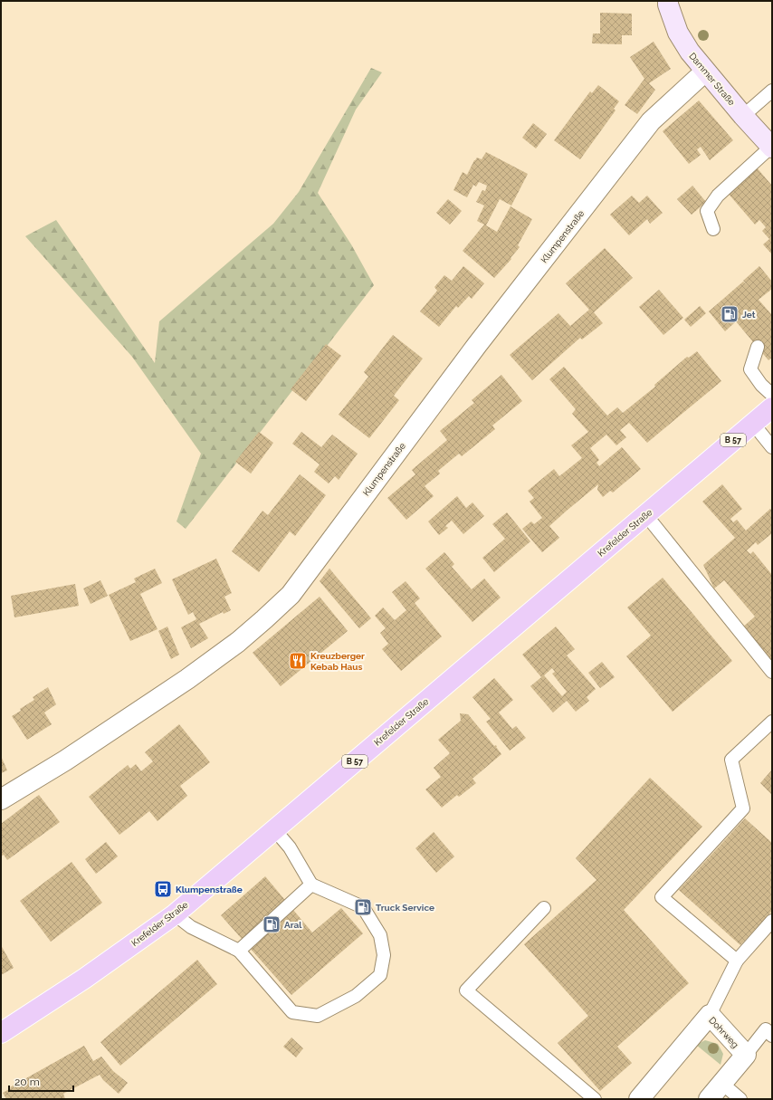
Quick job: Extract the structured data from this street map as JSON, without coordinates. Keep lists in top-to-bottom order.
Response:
{
  "streets": {
    "main road": ["B 57", "Krefelder Straße"],
    "street": ["Dammer Straße", "Klumpenstraße", "Dohrweg"]
  },
  "crossings": [
    ["Dammer Straße", "Klumpenstraße"]
  ],
  "places": {
    "fuel station": ["Jet", "Truck Service", "Aral"],
    "restaurant": ["Kreuzberger Kebab Haus"],
    "bus stop": ["Klumpenstraße"]
  },
  "scale_bar": "20 m"
}
